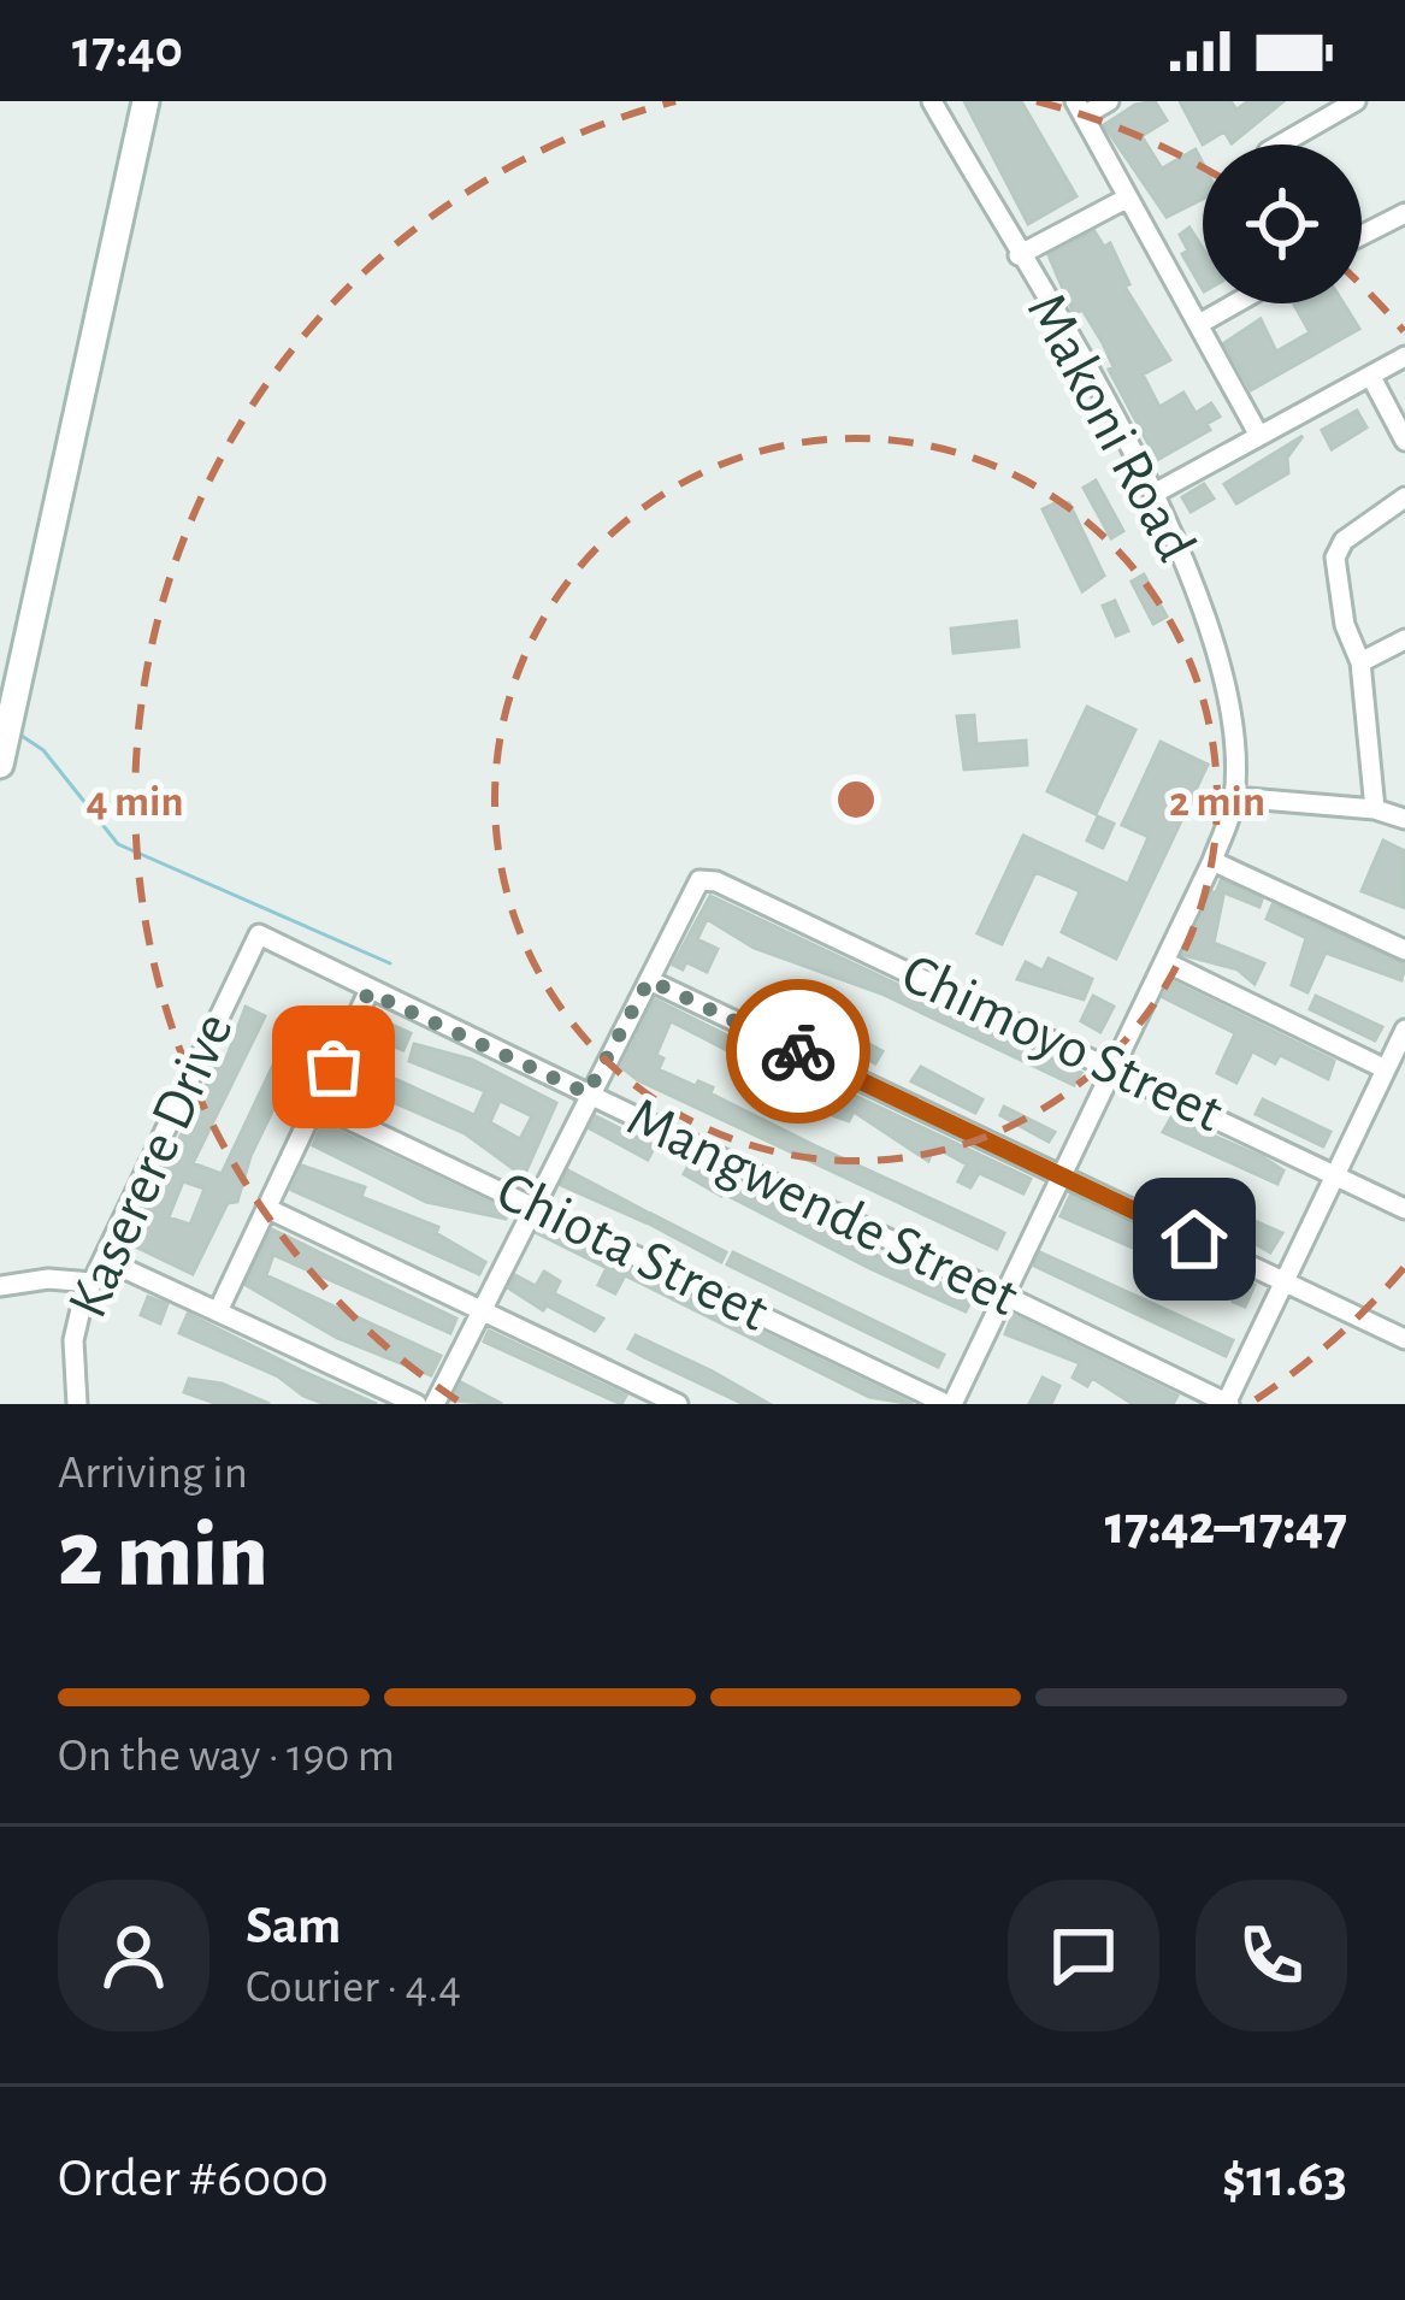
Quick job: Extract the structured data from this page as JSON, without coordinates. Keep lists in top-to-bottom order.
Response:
{
  "streets": {
    "street": [
      "Makoni Road",
      "Chimoyo Street",
      "Kaserere Drive",
      "Mangwende Street",
      "Chiota Street"
    ]
  },
  "crossings": [
    ["Makoni Road", "Chimoyo Street"],
    ["Makoni Road", "Mangwende Street"],
    ["Makoni Road", "Chiota Street"],
    ["Kaserere Drive", "Mangwende Street"]
  ],
  "page": {
    "status": "17:40",
    "heading": ["2 min", "Arriving in", "17:42–17:47"],
    "panel": [
      "Sam",
      "Courier · 4.4",
      "Order #6000",
      "$11.63"
    ],
    "bar": "On the way · 190 m"
  },
  "rings": ["2 min", "4 min"]
}
